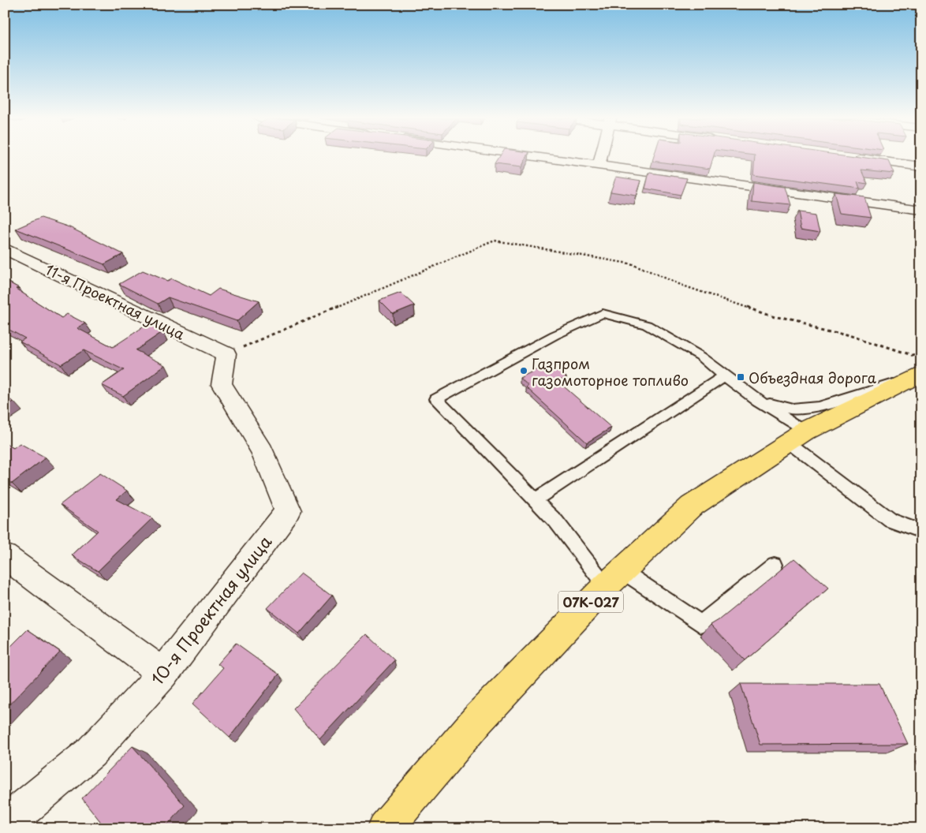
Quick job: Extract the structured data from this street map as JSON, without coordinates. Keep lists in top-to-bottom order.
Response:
{
  "streets": {
    "main road": ["07К-027"],
    "street": ["11-я Проектная улица", "10-я Проектная улица"]
  },
  "crossings": [
    ["11-я Проектная улица", "10-я Проектная улица"]
  ],
  "places": {
    "other": ["Газпром газомоторное топливо"],
    "transit": ["Объездная дорога"]
  }
}
